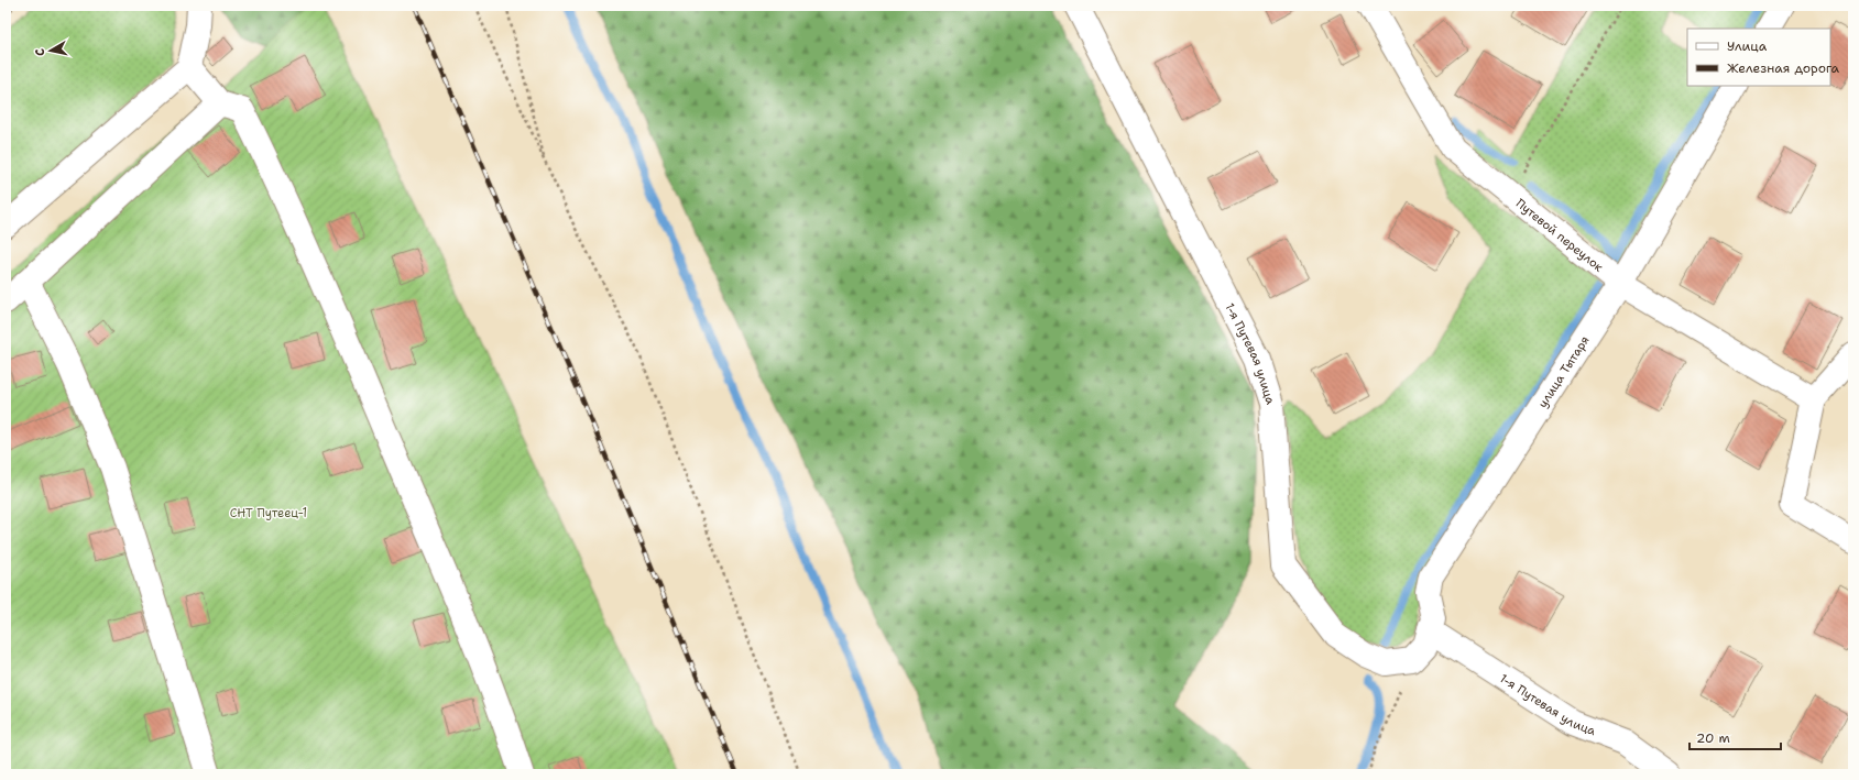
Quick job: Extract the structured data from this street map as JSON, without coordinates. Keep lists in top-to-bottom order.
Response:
{
  "streets": {
    "street": ["Путевой переулок", "1-я Путевая улица", "улица Тытаря"]
  },
  "crossings": [
    ["Путевой переулок", "улица Тытаря"],
    ["1-я Путевая улица", "улица Тытаря"]
  ],
  "parks": ["СНТ Путеец-1"],
  "legend": ["Улица", "Железная дорога"],
  "scale_bar": "20 m",
  "north": "left"
}
